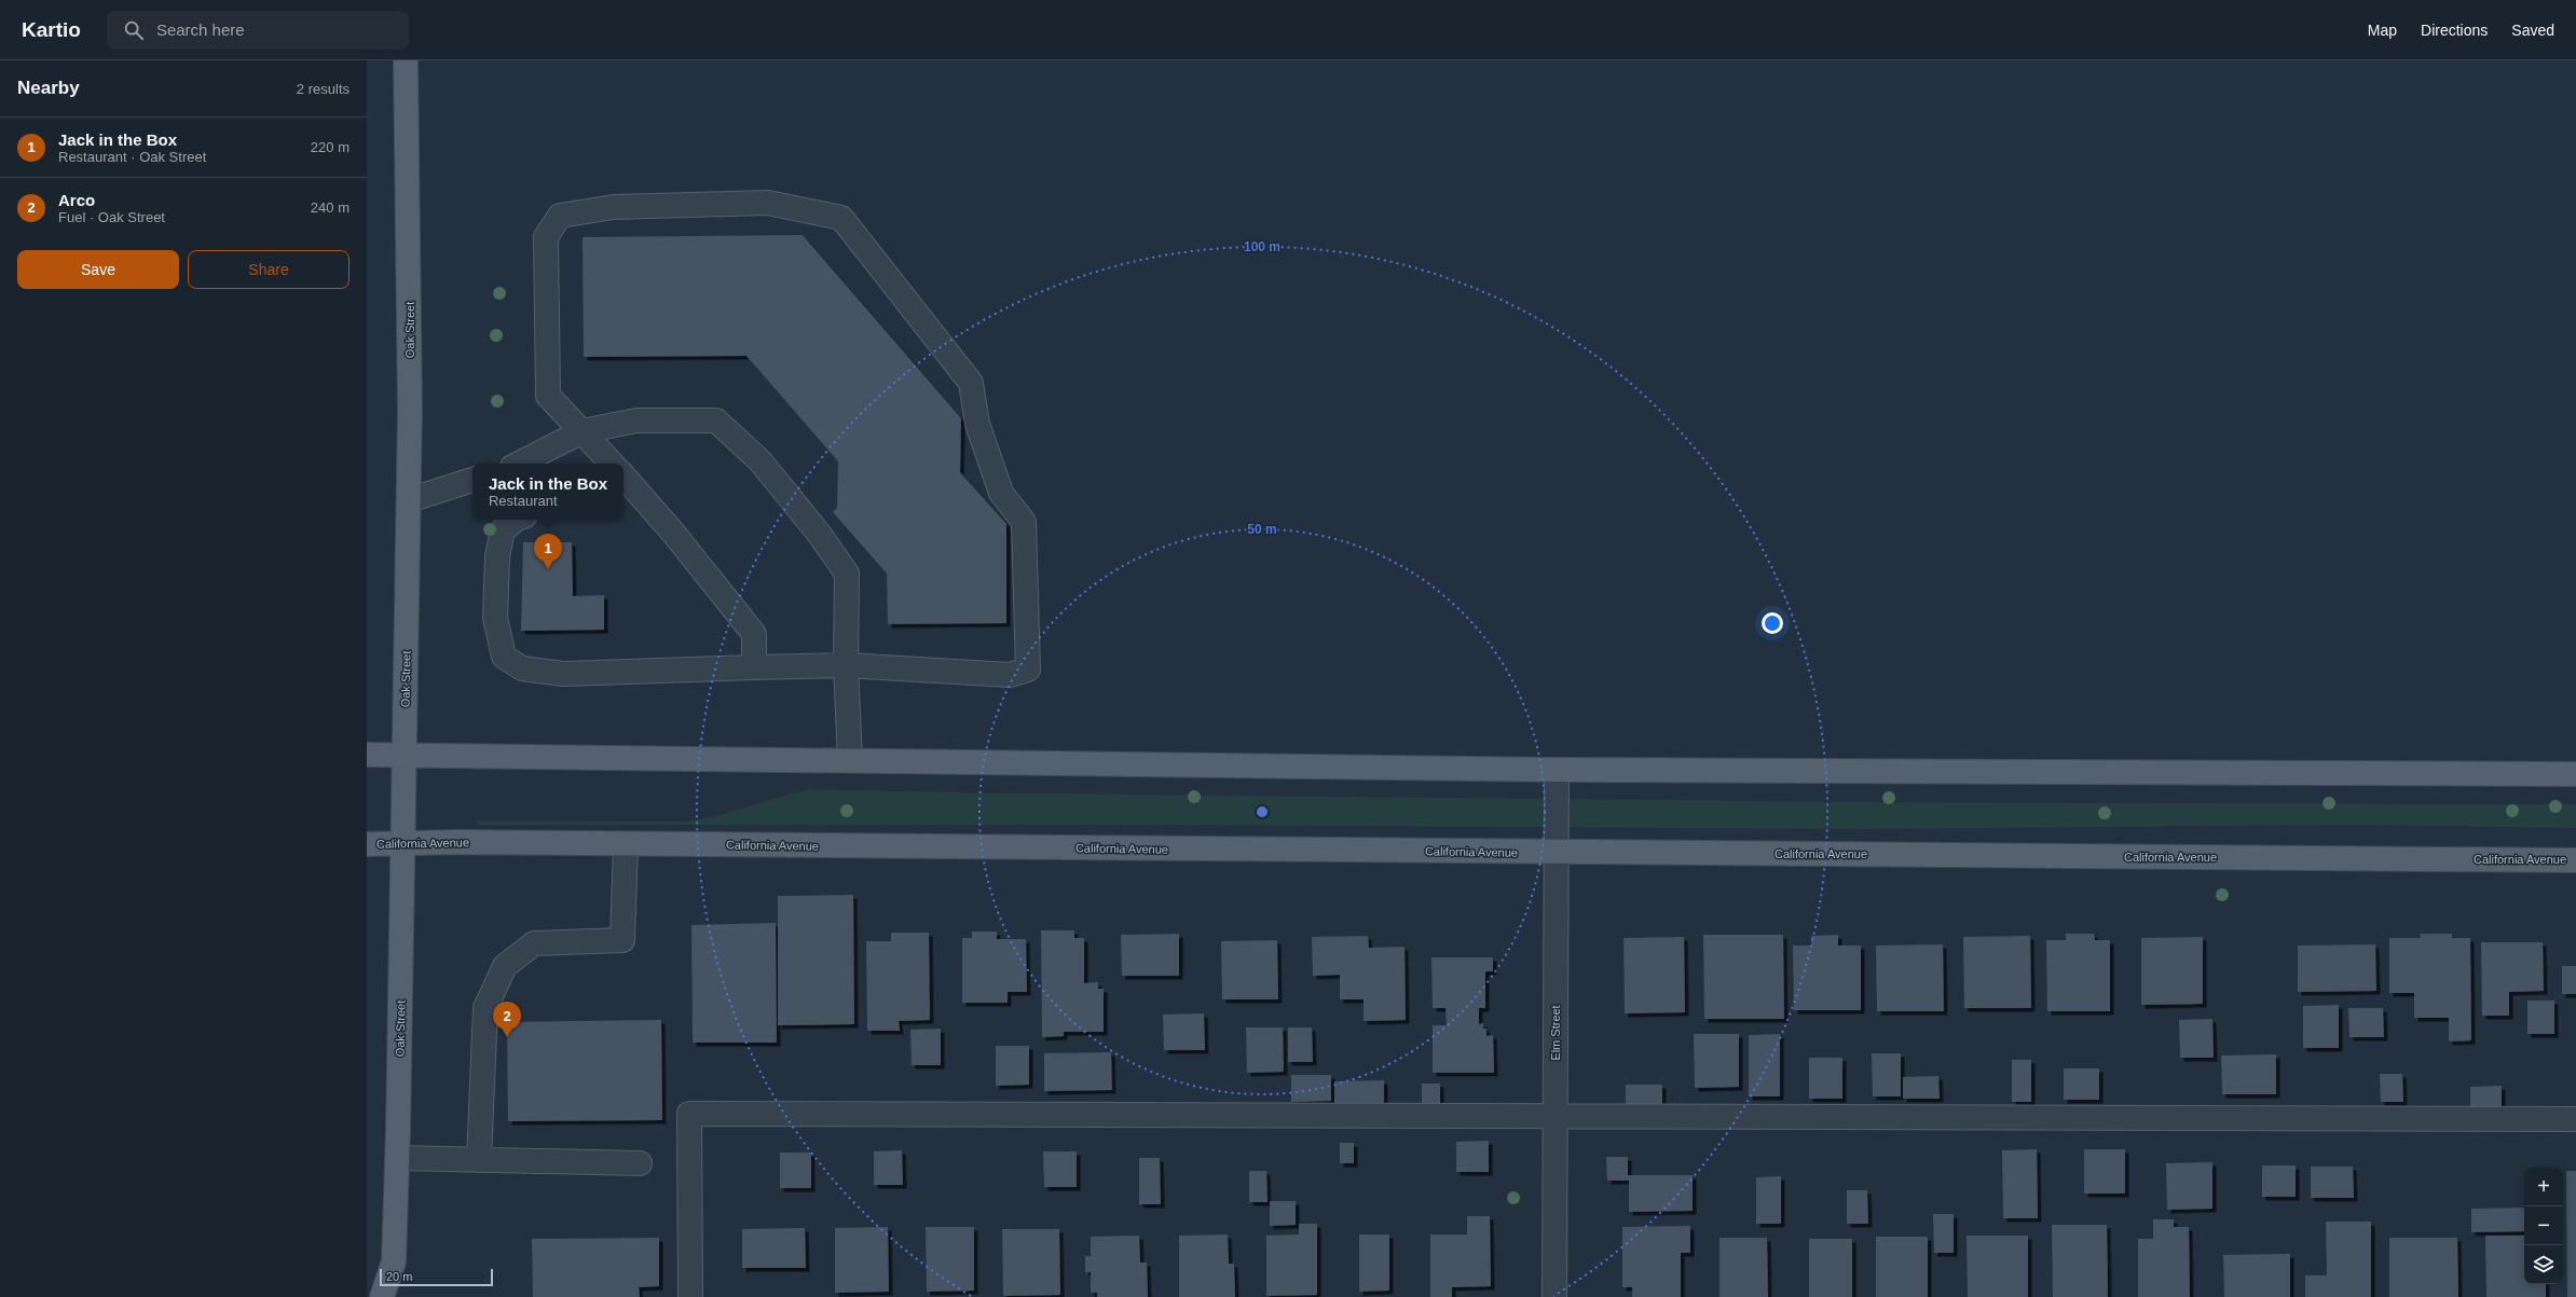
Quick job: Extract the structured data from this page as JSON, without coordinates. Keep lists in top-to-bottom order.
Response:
{
  "streets": {
    "main road": ["Oak Street", "California Avenue"],
    "street": ["Elm Street"]
  },
  "crossings": [
    ["Oak Street", "California Avenue"],
    ["California Avenue", "Elm Street"]
  ],
  "scale_bar": "20 m",
  "page": {
    "header": "Kartio",
    "search": "Search here",
    "nav": ["Map", "Directions", "Saved"],
    "heading": ["Nearby", "2 results"],
    "list": [
      {
        "mark": "1",
        "name": "Jack in the Box",
        "note": "Restaurant · Oak Street",
        "value": "220 m"
      },
      {
        "mark": "2",
        "name": "Arco",
        "note": "Fuel · Oak Street",
        "value": "240 m"
      }
    ],
    "buttons": ["Save", "Share"],
    "popup": ["Jack in the Box", "Restaurant"],
    "pins": ["1", "2"],
    "map_buttons": ["+", "−"],
    "scale": "20 m"
  },
  "rings": ["100 m", "50 m"]
}
